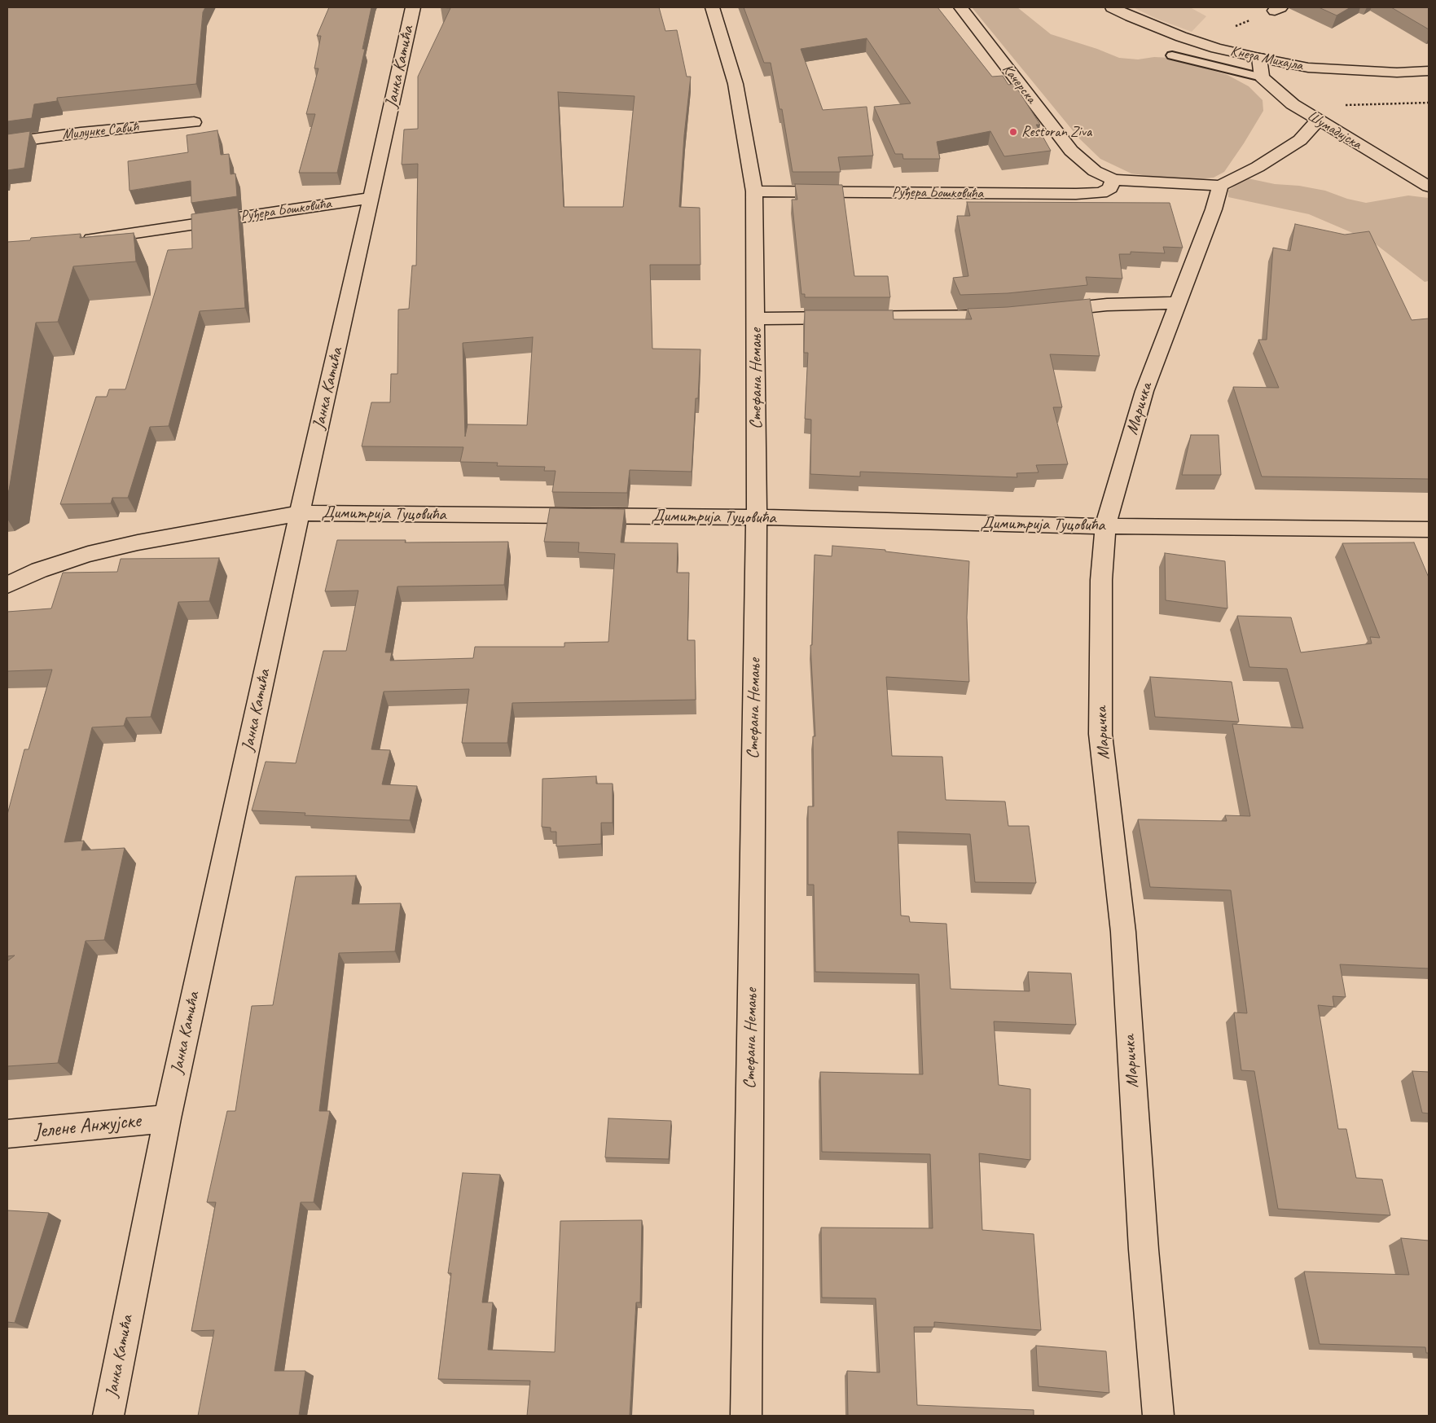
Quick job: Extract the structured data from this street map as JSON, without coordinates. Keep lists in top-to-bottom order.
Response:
{
  "streets": {
    "street": [
      "Кнеза Михајла",
      "Јанка Катића",
      "Качерска",
      "Шумадијска",
      "Милунке Савић",
      "Руђера Бошковића",
      "Стефана Немање",
      "Маричка",
      "Димитрија Туцовића",
      "Јелене Анжујске"
    ]
  },
  "crossings": [
    ["Јанка Катића", "Руђера Бошковића"],
    ["Јанка Катића", "Димитрија Туцовића"],
    ["Јанка Катића", "Јелене Анжујске"],
    ["Качерска", "Руђера Бошковића"],
    ["Качерска", "Маричка"],
    ["Руђера Бошковића", "Стефана Немање"],
    ["Стефана Немање", "Димитрија Туцовића"],
    ["Маричка", "Димитрија Туцовића"]
  ],
  "places": ["Restoran Ziva"]
}
